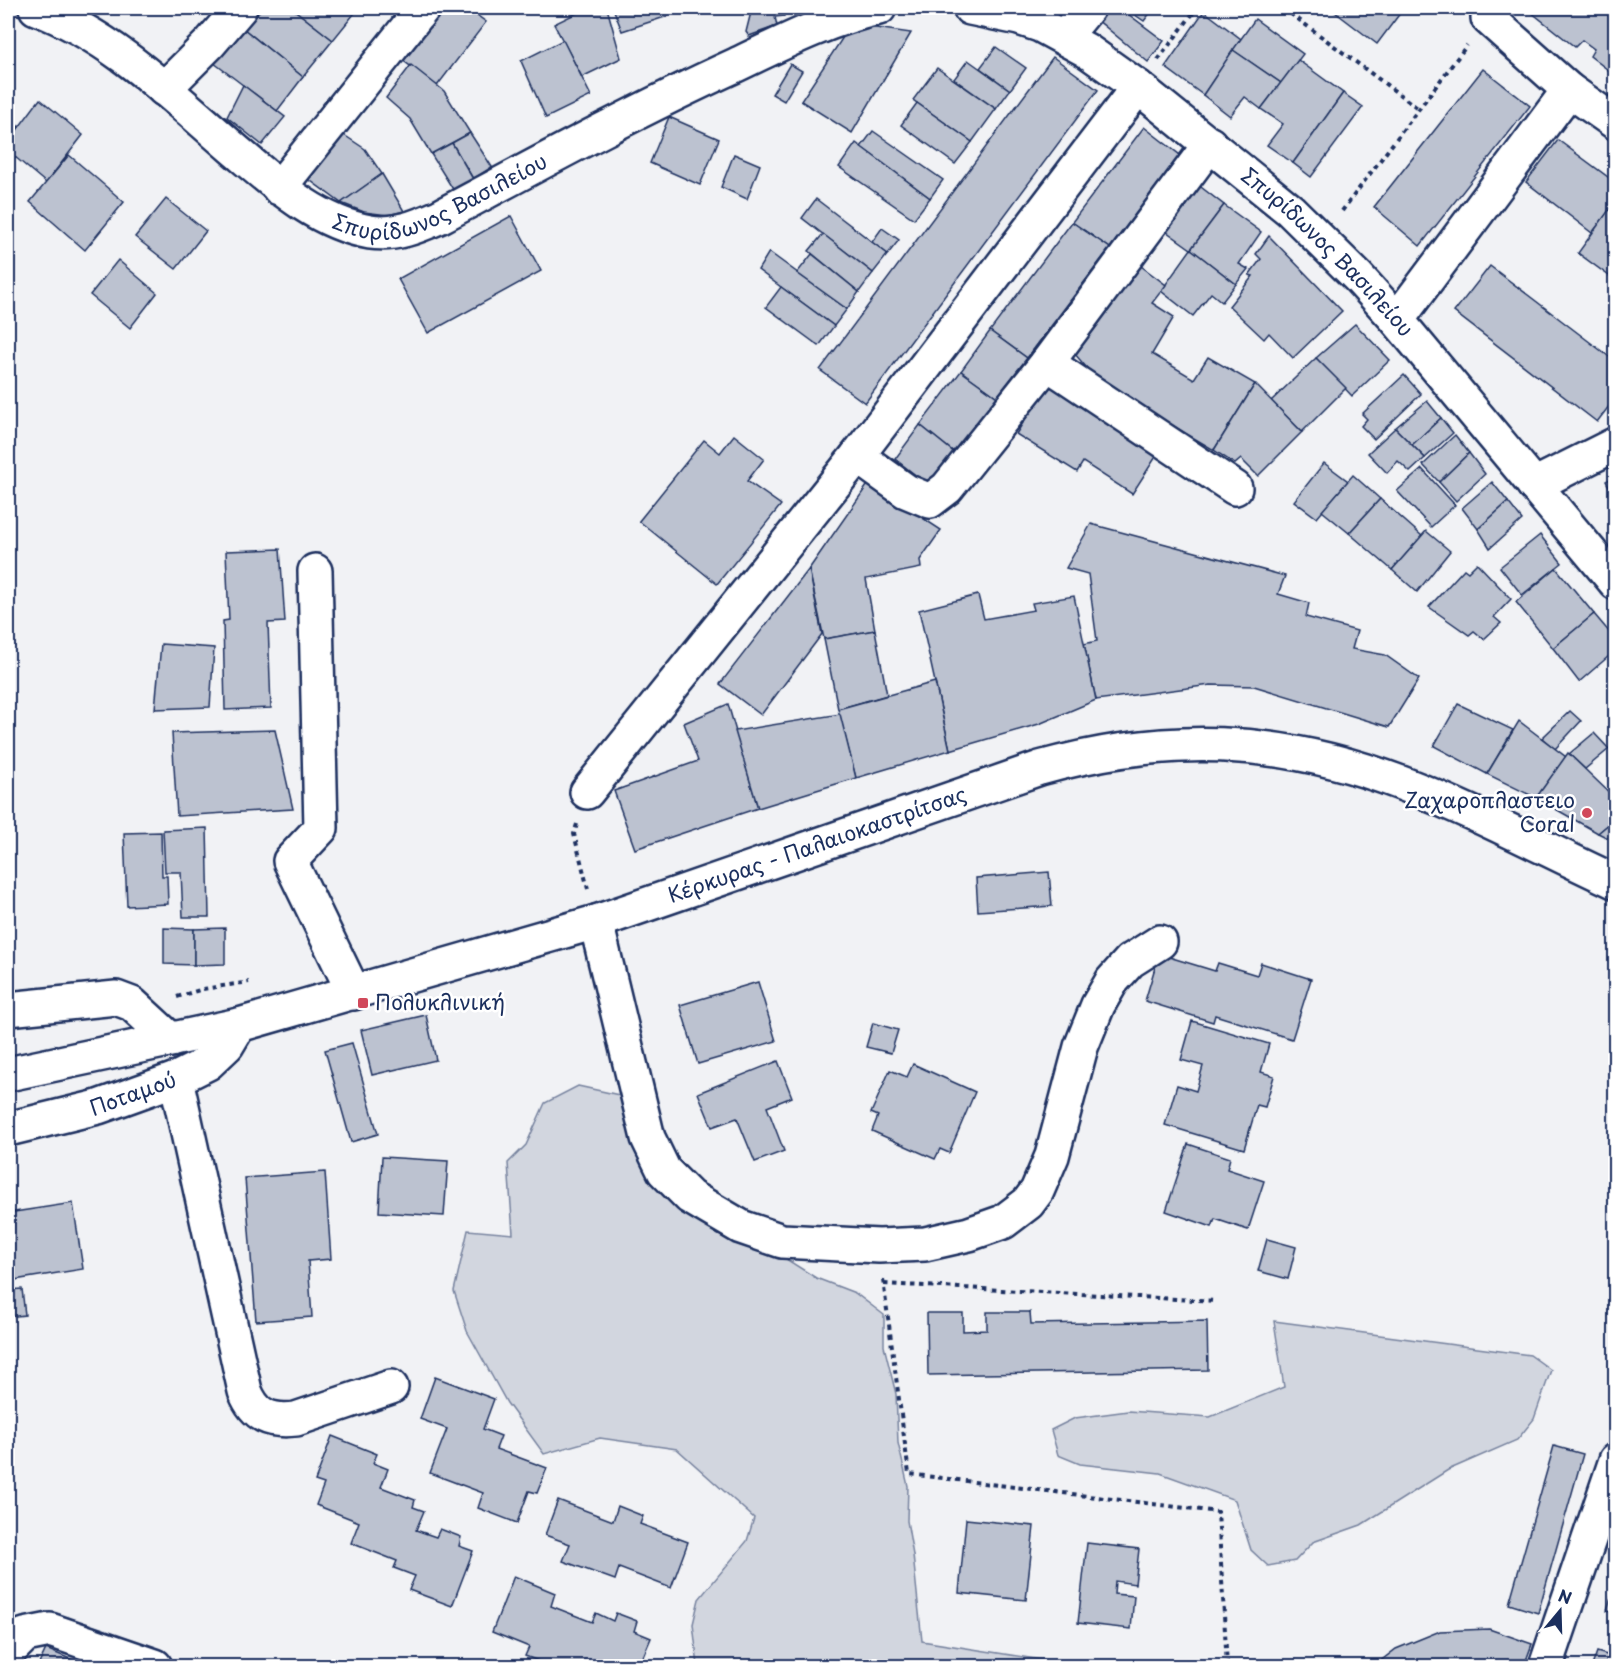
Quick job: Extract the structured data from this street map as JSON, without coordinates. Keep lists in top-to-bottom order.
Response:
{
  "streets": {
    "street": ["Σπυρίδωνος Βασιλείου", "Κέρκυρας - Παλαιοκαστρίτσας", "Ποταμού"]
  },
  "crossings": [
    ["Κέρκυρας - Παλαιοκαστρίτσας", "Ποταμού"]
  ],
  "places": {
    "other": ["Ζαχαροπλαστειο Coral"],
    "transit": ["Πολυκλινική"]
  },
  "north": "top"
}
